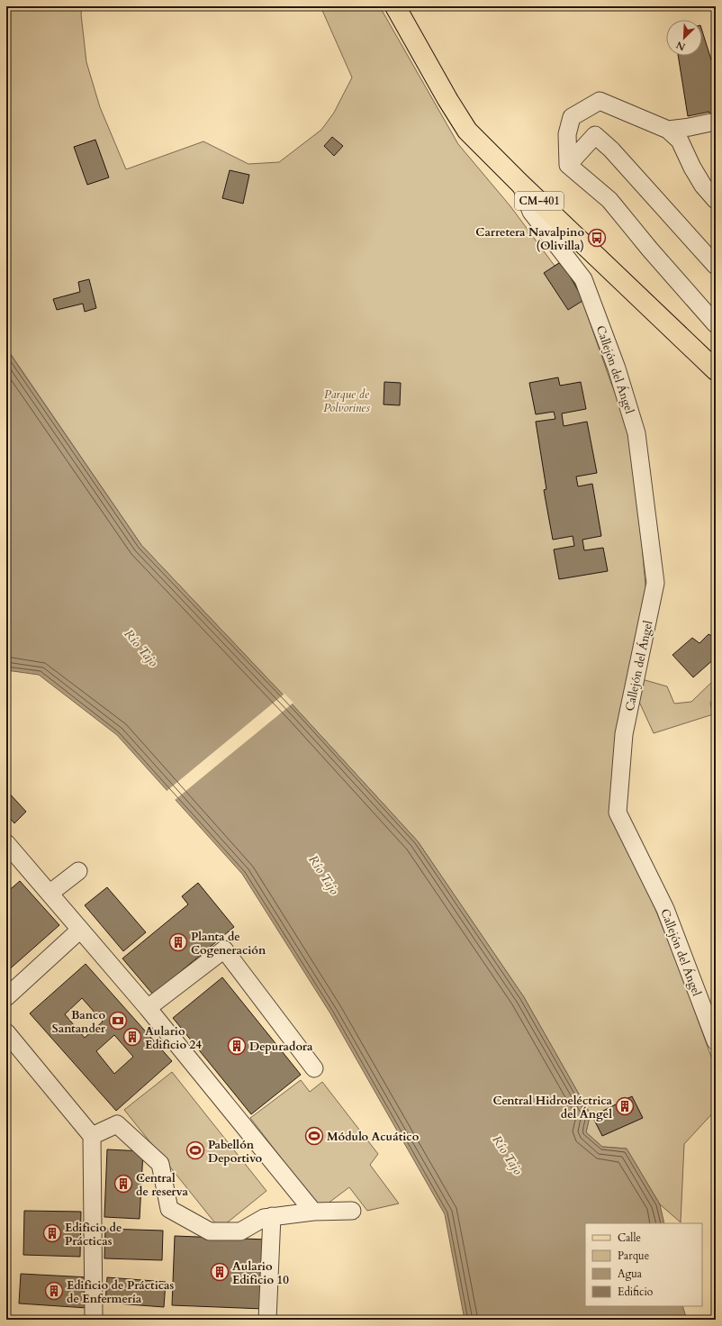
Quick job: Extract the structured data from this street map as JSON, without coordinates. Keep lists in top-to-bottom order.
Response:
{
  "streets": {
    "main road": ["CM-401"],
    "street": ["Callejón del Ángel"]
  },
  "crossings": [
    ["CM-401", "Callejón del Ángel"]
  ],
  "water": ["Río Tajo"],
  "parks": ["Parque de Polvorines"],
  "places": {
    "bus stop": ["Carretera Navalpino (Olivilla)"],
    "building": [
      "Planta de Cogeneración",
      "Aulario Edificio 24",
      "Depuradora",
      "Central Hidroeléctrica del Ángel",
      "Central de reserva",
      "Edificio de Prácticas",
      "Aulario Edificio 10",
      "Edificio de Prácticas de Enfermería"
    ],
    "bank": ["Banco Santander"],
    "sports": ["Módulo Acuático", "Pabellón Deportivo"]
  },
  "legend": [
    "Calle",
    "Parque",
    "Agua",
    "Edificio"
  ],
  "north": "bottom left"
}
